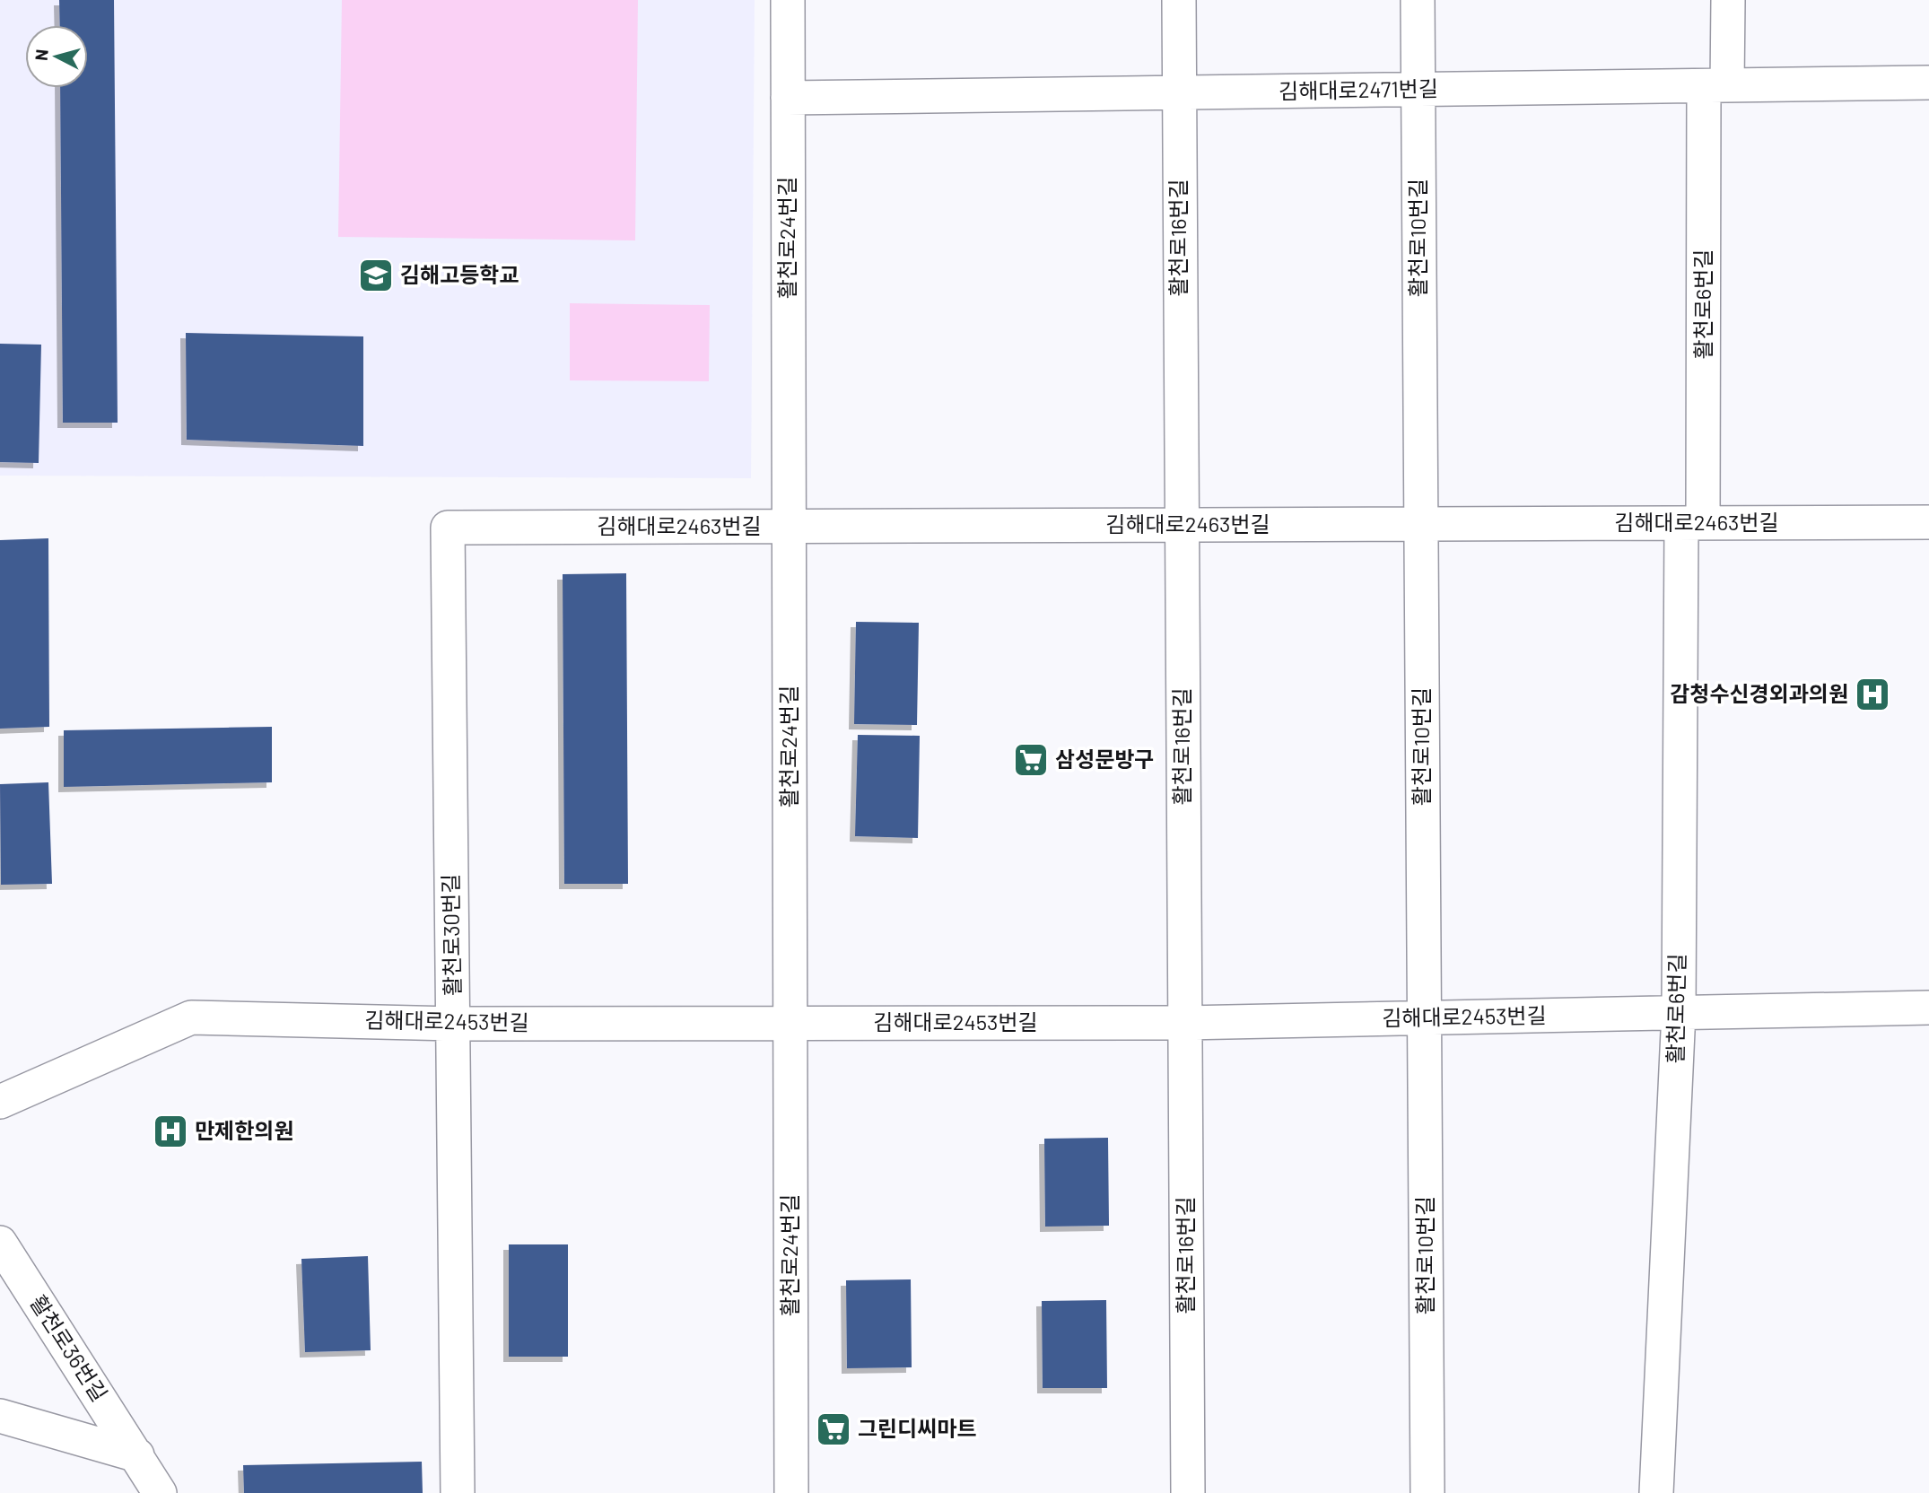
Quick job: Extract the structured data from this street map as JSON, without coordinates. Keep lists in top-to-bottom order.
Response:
{
  "streets": {
    "street": [
      "김해대로2471번길",
      "활천로24번길",
      "활천로16번길",
      "활천로10번길",
      "활천로6번길",
      "김해대로2463번길",
      "활천로30번길",
      "김해대로2453번길",
      "활천로36번길"
    ]
  },
  "crossings": [
    ["김해대로2471번길", "활천로24번길"],
    ["김해대로2471번길", "활천로16번길"],
    ["김해대로2471번길", "활천로10번길"],
    ["김해대로2471번길", "활천로6번길"],
    ["활천로24번길", "김해대로2463번길"],
    ["활천로24번길", "김해대로2453번길"],
    ["활천로16번길", "김해대로2463번길"],
    ["활천로16번길", "김해대로2453번길"],
    ["활천로10번길", "김해대로2463번길"],
    ["활천로10번길", "김해대로2453번길"],
    ["활천로6번길", "김해대로2463번길"],
    ["활천로6번길", "김해대로2453번길"],
    ["김해대로2463번길", "활천로30번길"],
    ["활천로30번길", "김해대로2453번길"]
  ],
  "places": {
    "school or university": ["김해고등학교"],
    "hospital": ["감청수신경외과의원", "만제한의원"],
    "supermarket": ["삼성문방구", "그린디씨마트"]
  },
  "north": "left"
}
